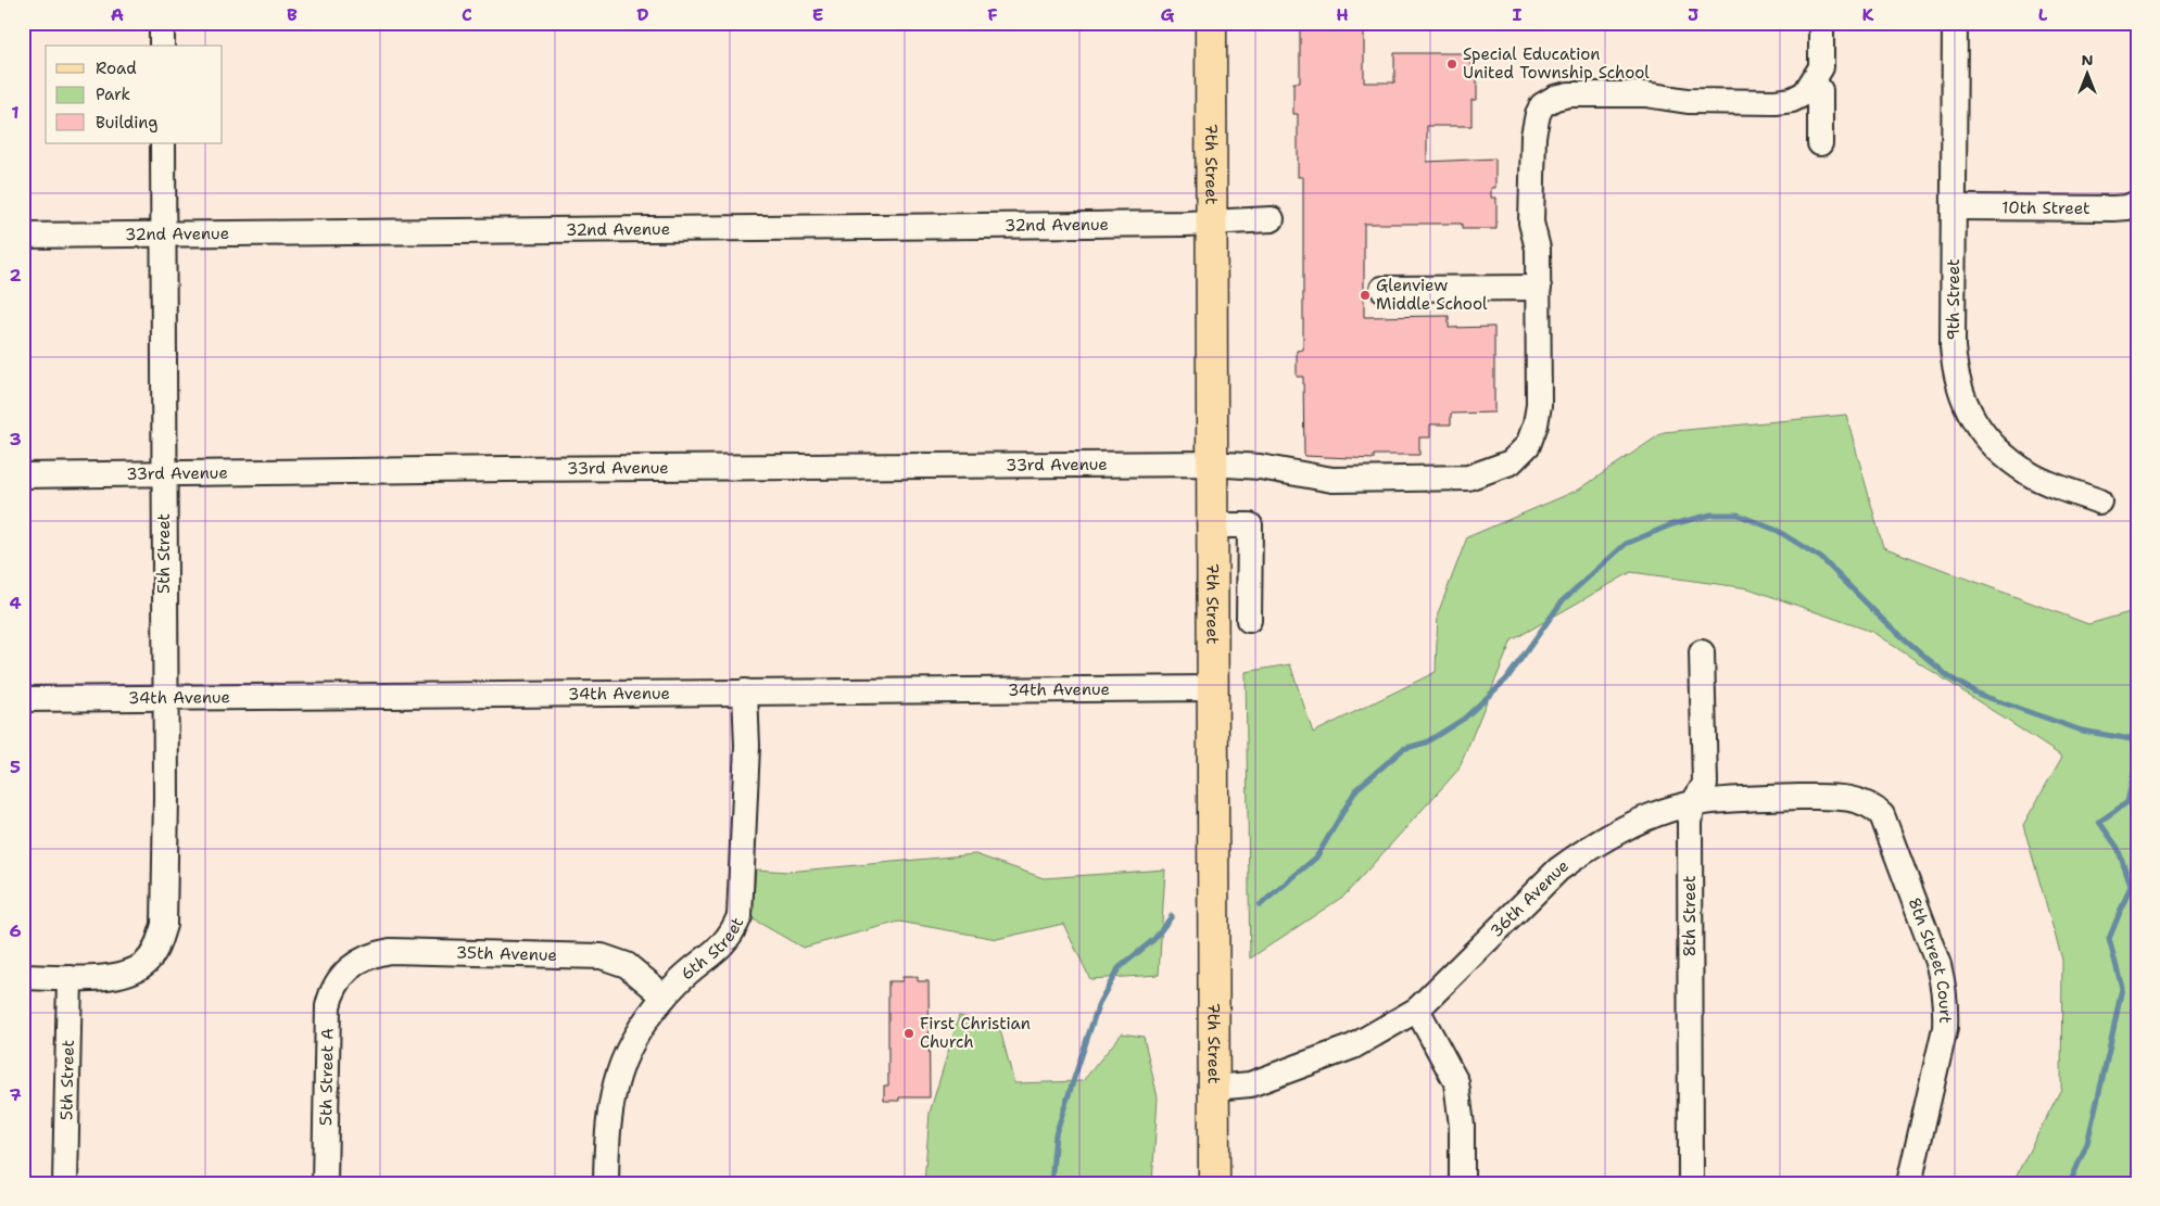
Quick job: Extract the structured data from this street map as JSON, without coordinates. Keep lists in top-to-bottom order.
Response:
{
  "streets": {
    "main road": ["7th Street"],
    "street": [
      "10th Street",
      "32nd Avenue",
      "9th Street",
      "33rd Avenue",
      "5th Street",
      "34th Avenue",
      "36th Avenue",
      "8th Street",
      "6th Street",
      "35th Avenue",
      "8th Street Court",
      "5th Street A"
    ]
  },
  "crossings": [
    ["7th Street", "32nd Avenue"],
    ["7th Street", "33rd Avenue"],
    ["7th Street", "34th Avenue"],
    ["7th Street", "36th Avenue"],
    ["10th Street", "9th Street"],
    ["32nd Avenue", "5th Street"],
    ["33rd Avenue", "5th Street"],
    ["5th Street", "34th Avenue"],
    ["34th Avenue", "6th Street"],
    ["36th Avenue", "8th Street"],
    ["36th Avenue", "8th Street Court"],
    ["6th Street", "35th Avenue"],
    ["35th Avenue", "5th Street A"]
  ],
  "places": ["Special Education United Township School", "Glenview Middle School", "First Christian Church"],
  "legend": ["Road", "Park", "Building"],
  "north": "top",
  "grid": {
    "columns": [
      "A",
      "B",
      "C",
      "D",
      "E",
      "F",
      "G",
      "H",
      "I",
      "J",
      "K",
      "L"
    ],
    "rows": [
      "1",
      "2",
      "3",
      "4",
      "5",
      "6",
      "7"
    ]
  }
}
